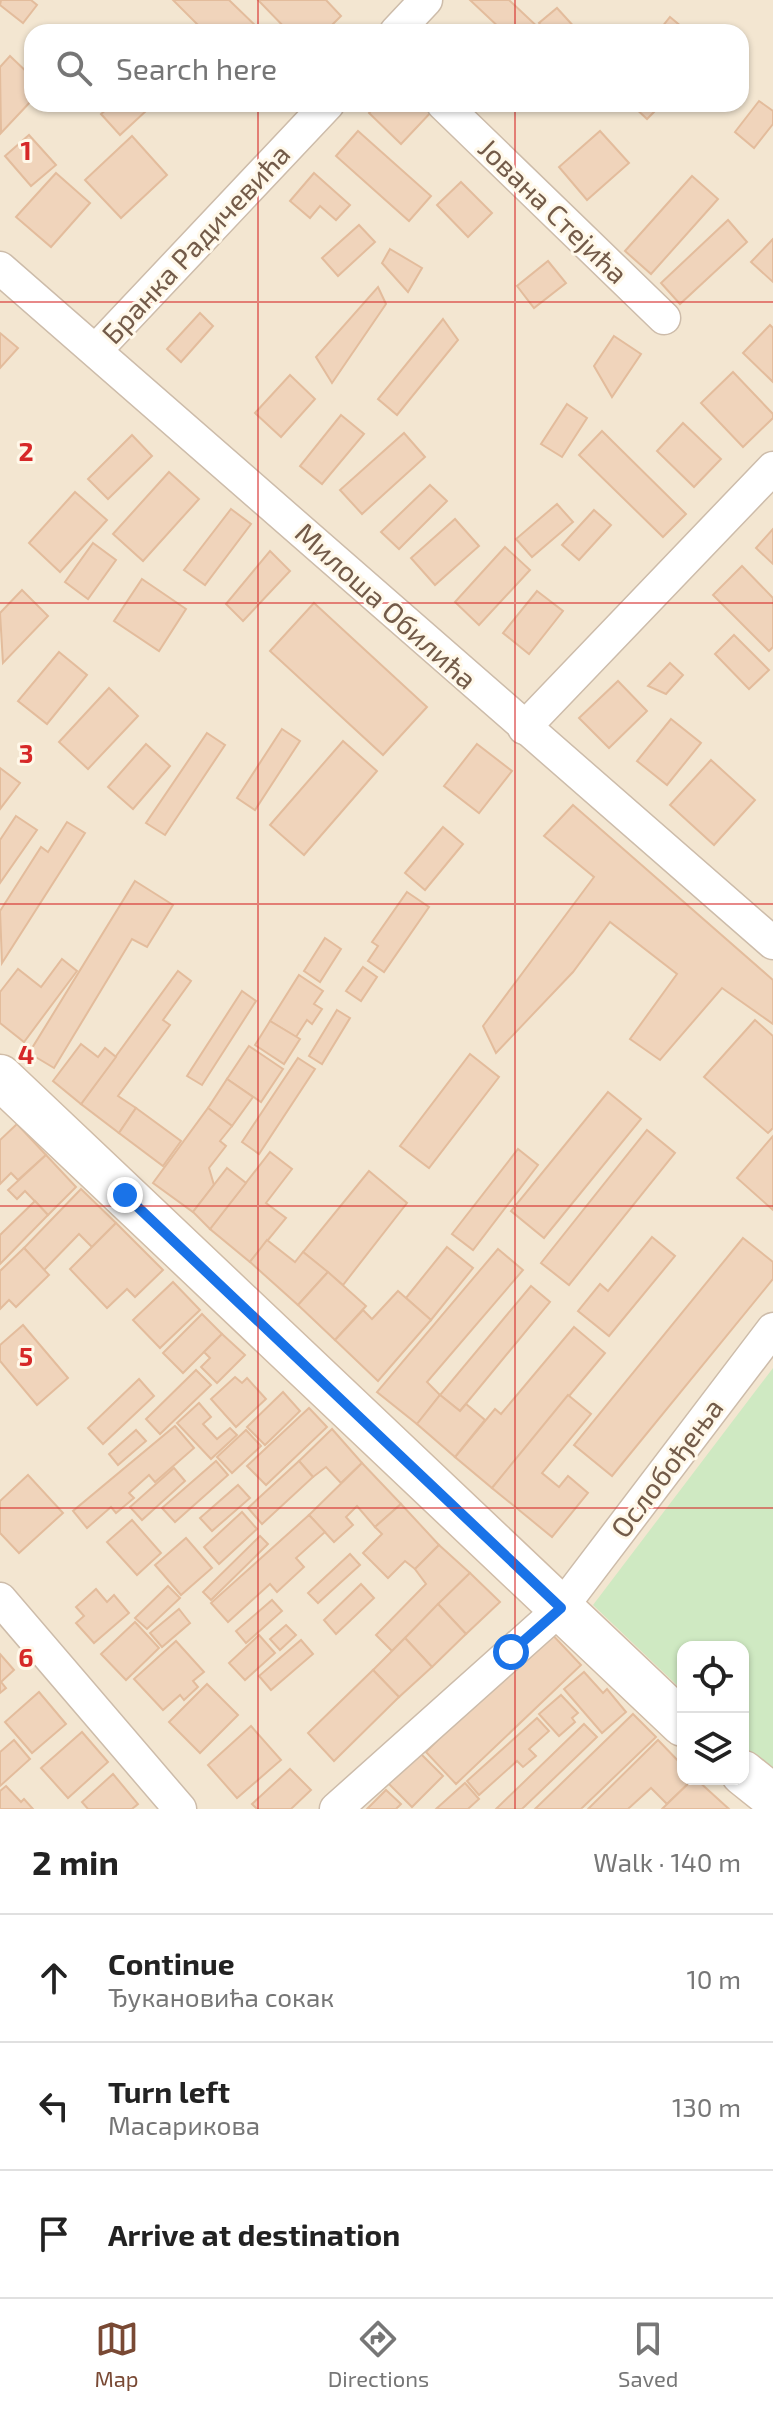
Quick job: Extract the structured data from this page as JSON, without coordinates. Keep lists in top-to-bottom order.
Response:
{
  "streets": {
    "street": [
      "Јована Стејића",
      "Бранка Радичевића",
      "Милоша Обилића",
      "Ослобођења"
    ]
  },
  "crossings": [
    ["Бранка Радичевића", "Милоша Обилића"]
  ],
  "page": {
    "search": "Search here",
    "heading": ["2 min", "Walk · 140 m"],
    "list": [
      ["Continue", "Ђукановића сокак", "10 m"],
      ["Turn left", "Масарикова", "130 m"],
      "Arrive at destination"
    ],
    "nav": ["Map", "Directions", "Saved"]
  },
  "grid": {
    "rows": [
      "1",
      "2",
      "3",
      "4",
      "5",
      "6"
    ]
  }
}
